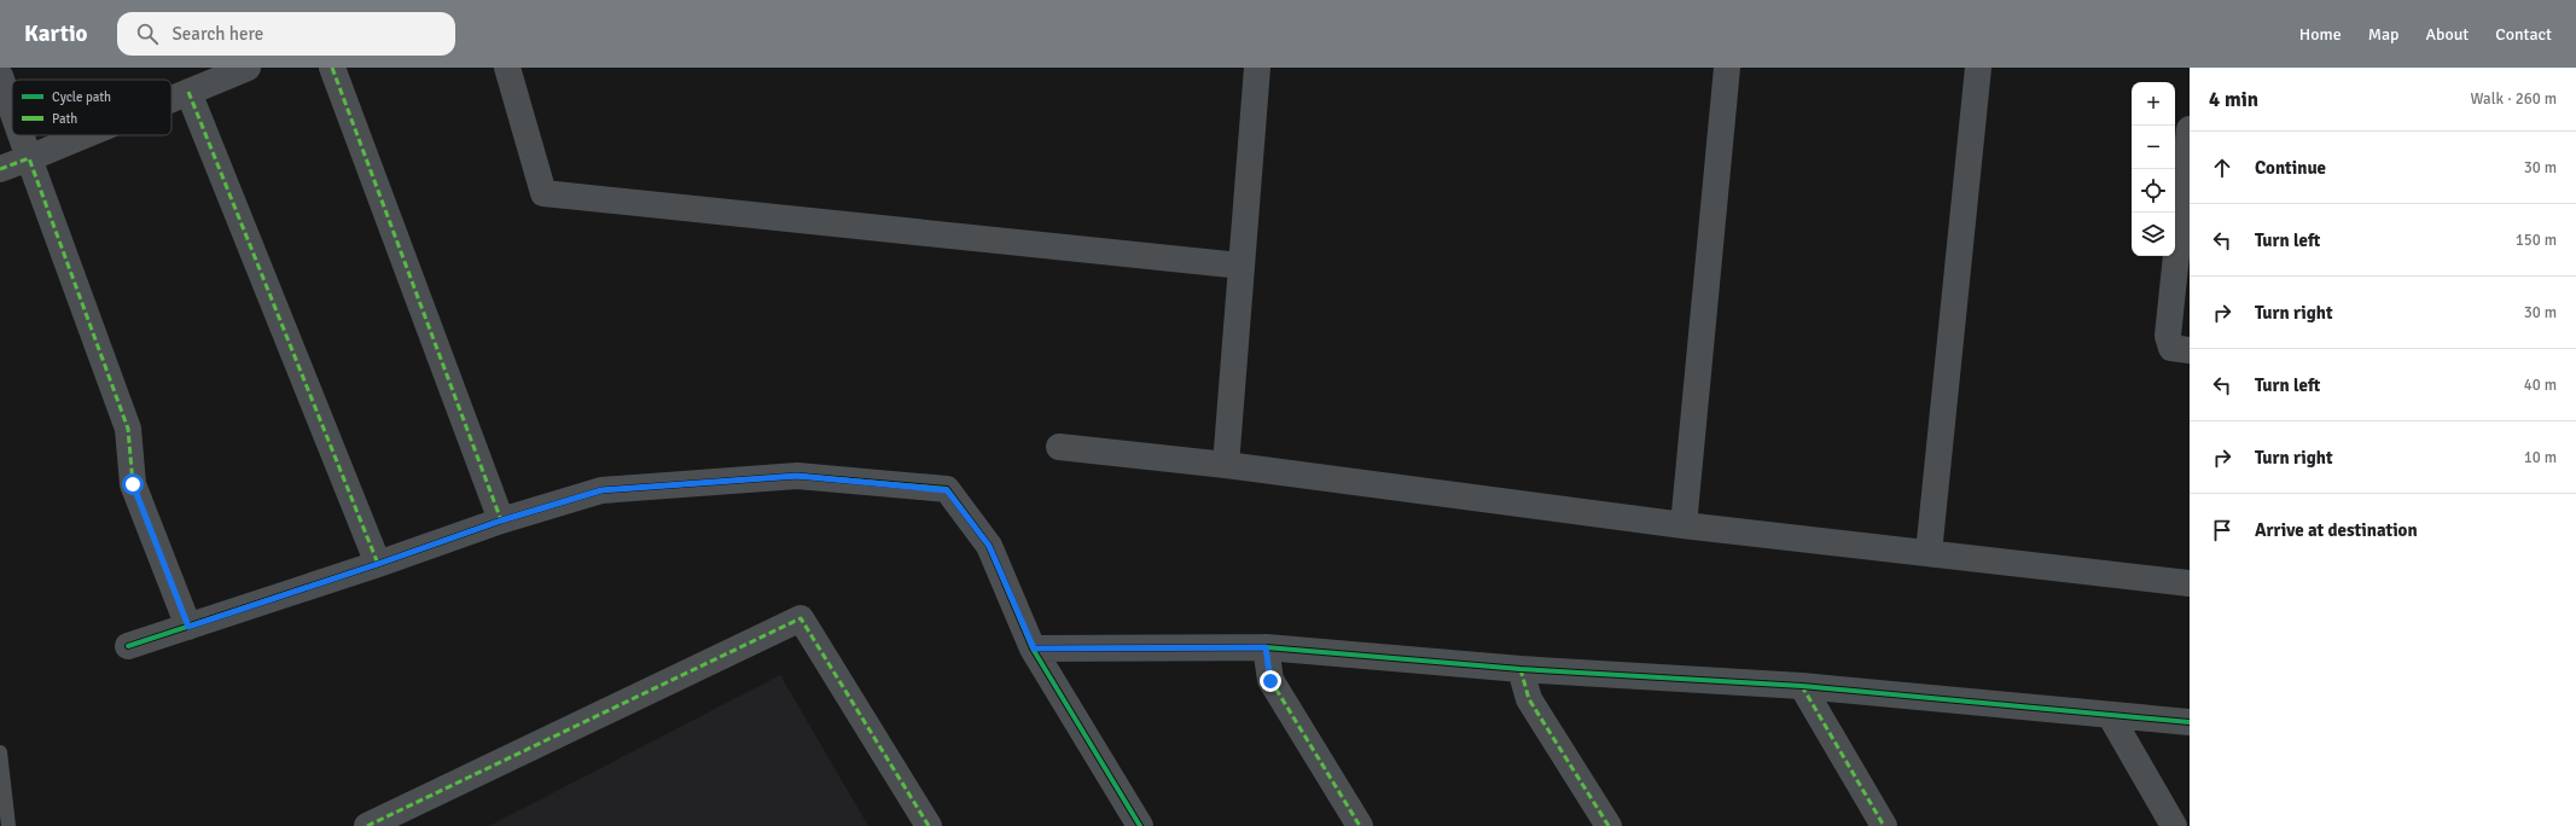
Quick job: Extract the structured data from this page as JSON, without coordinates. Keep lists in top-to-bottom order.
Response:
{
  "legend": ["Cycle path", "Path"],
  "page": {
    "header": "Kartio",
    "search": "Search here",
    "nav": [
      "Home",
      "Map",
      "About",
      "Contact"
    ],
    "heading": ["4 min", "Walk · 260 m"],
    "map_buttons": ["+", "−"],
    "list": [
      ["Continue", "30 m"],
      ["Turn left", "150 m"],
      ["Turn right", "30 m"],
      ["Turn left", "40 m"],
      ["Turn right", "10 m"],
      "Arrive at destination"
    ]
  }
}
